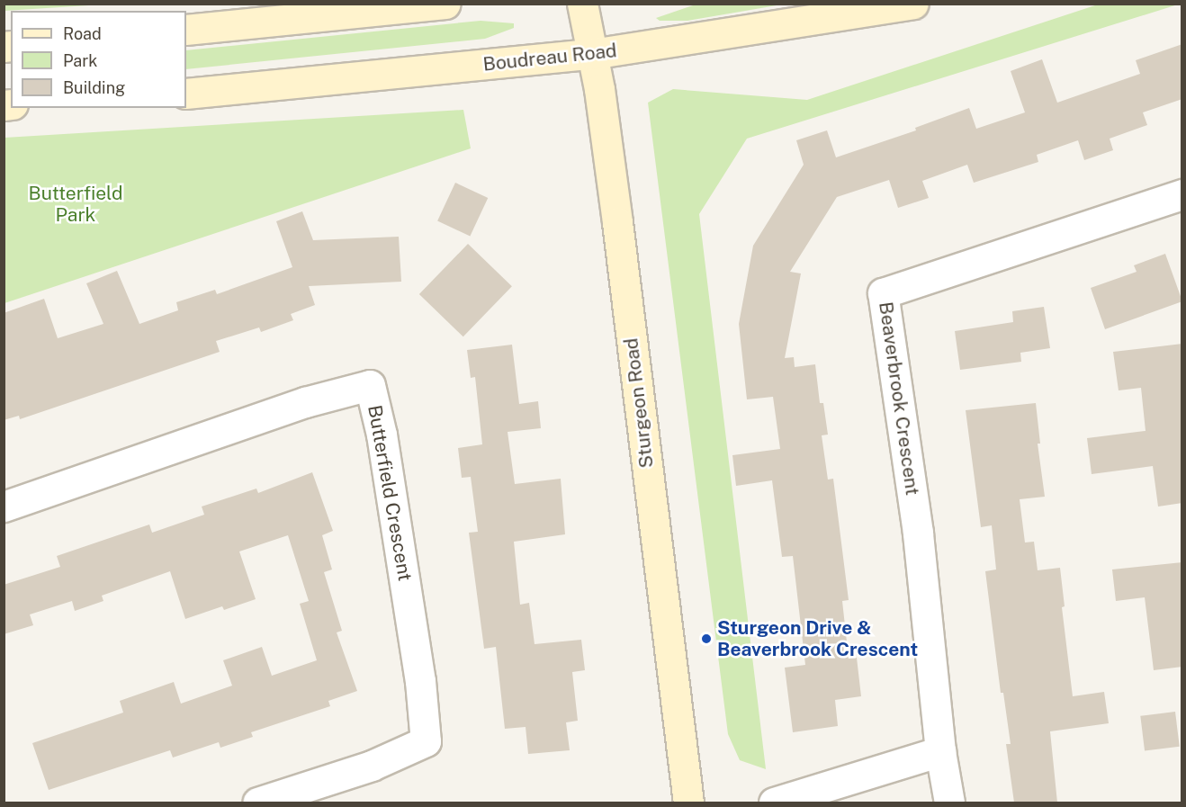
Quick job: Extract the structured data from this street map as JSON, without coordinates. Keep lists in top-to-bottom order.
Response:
{
  "streets": {
    "main road": ["Boudreau Road", "Sturgeon Road"],
    "street": ["Beaverbrook Crescent", "Butterfield Crescent"]
  },
  "crossings": [
    ["Boudreau Road", "Sturgeon Road"]
  ],
  "parks": ["Butterfield Park"],
  "places": ["Sturgeon Drive & Beaverbrook Crescent"],
  "legend": ["Road", "Park", "Building"]
}
